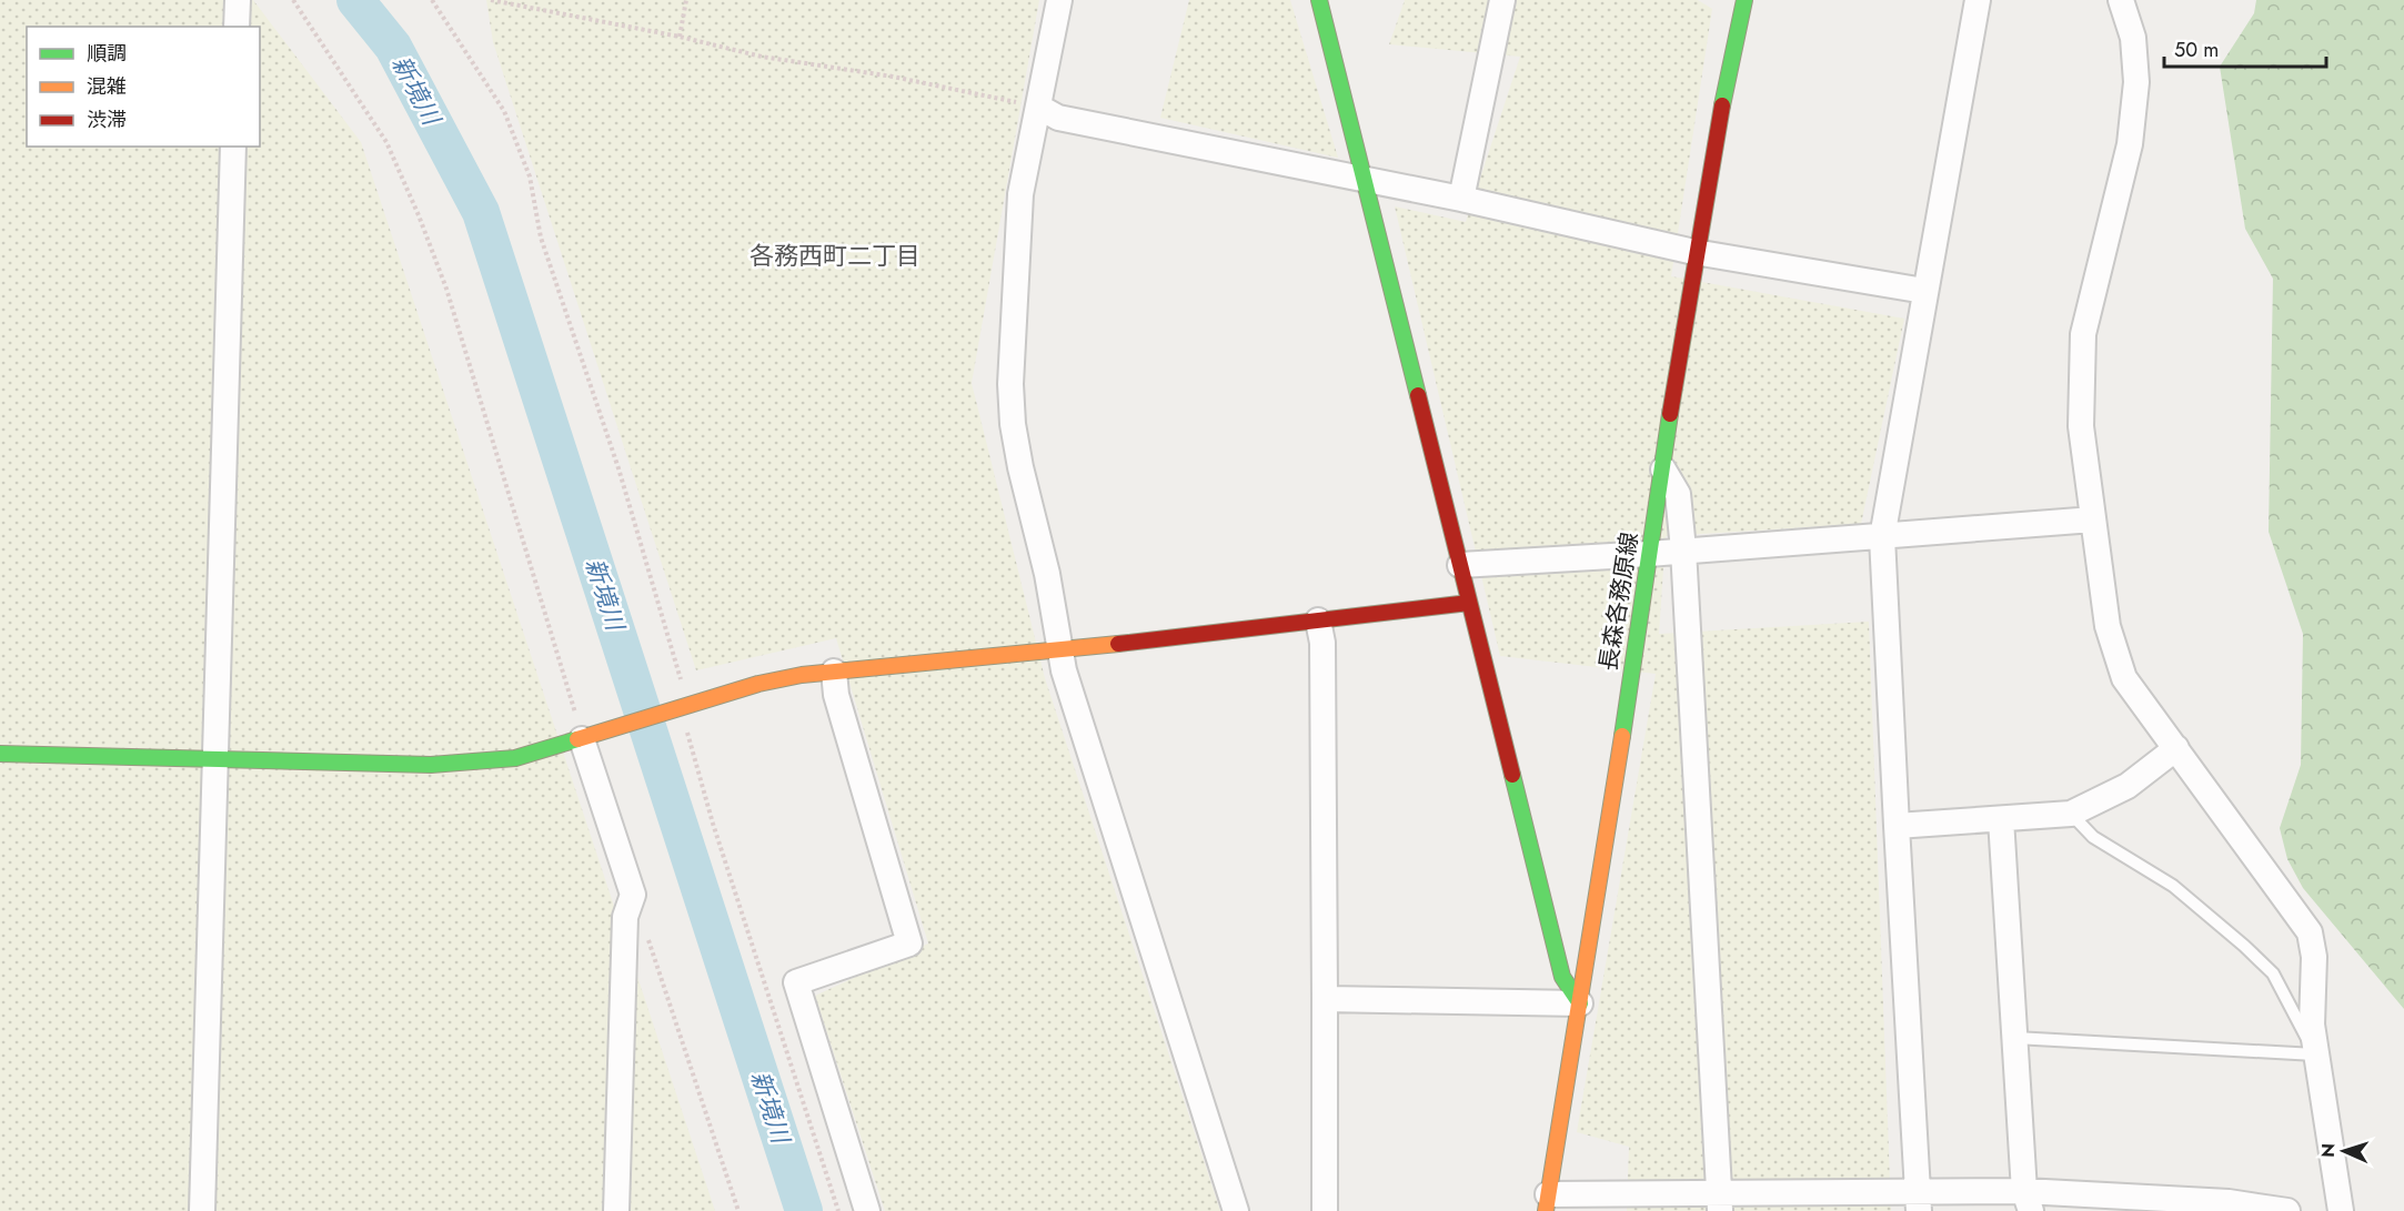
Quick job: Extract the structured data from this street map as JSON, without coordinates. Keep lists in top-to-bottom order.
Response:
{
  "streets": {
    "street": ["長森各務原線"]
  },
  "districts": ["各務西町二丁目"],
  "water": ["新境川"],
  "legend": ["順調", "混雑", "渋滞"],
  "scale_bar": "50 m",
  "north": "left"
}
